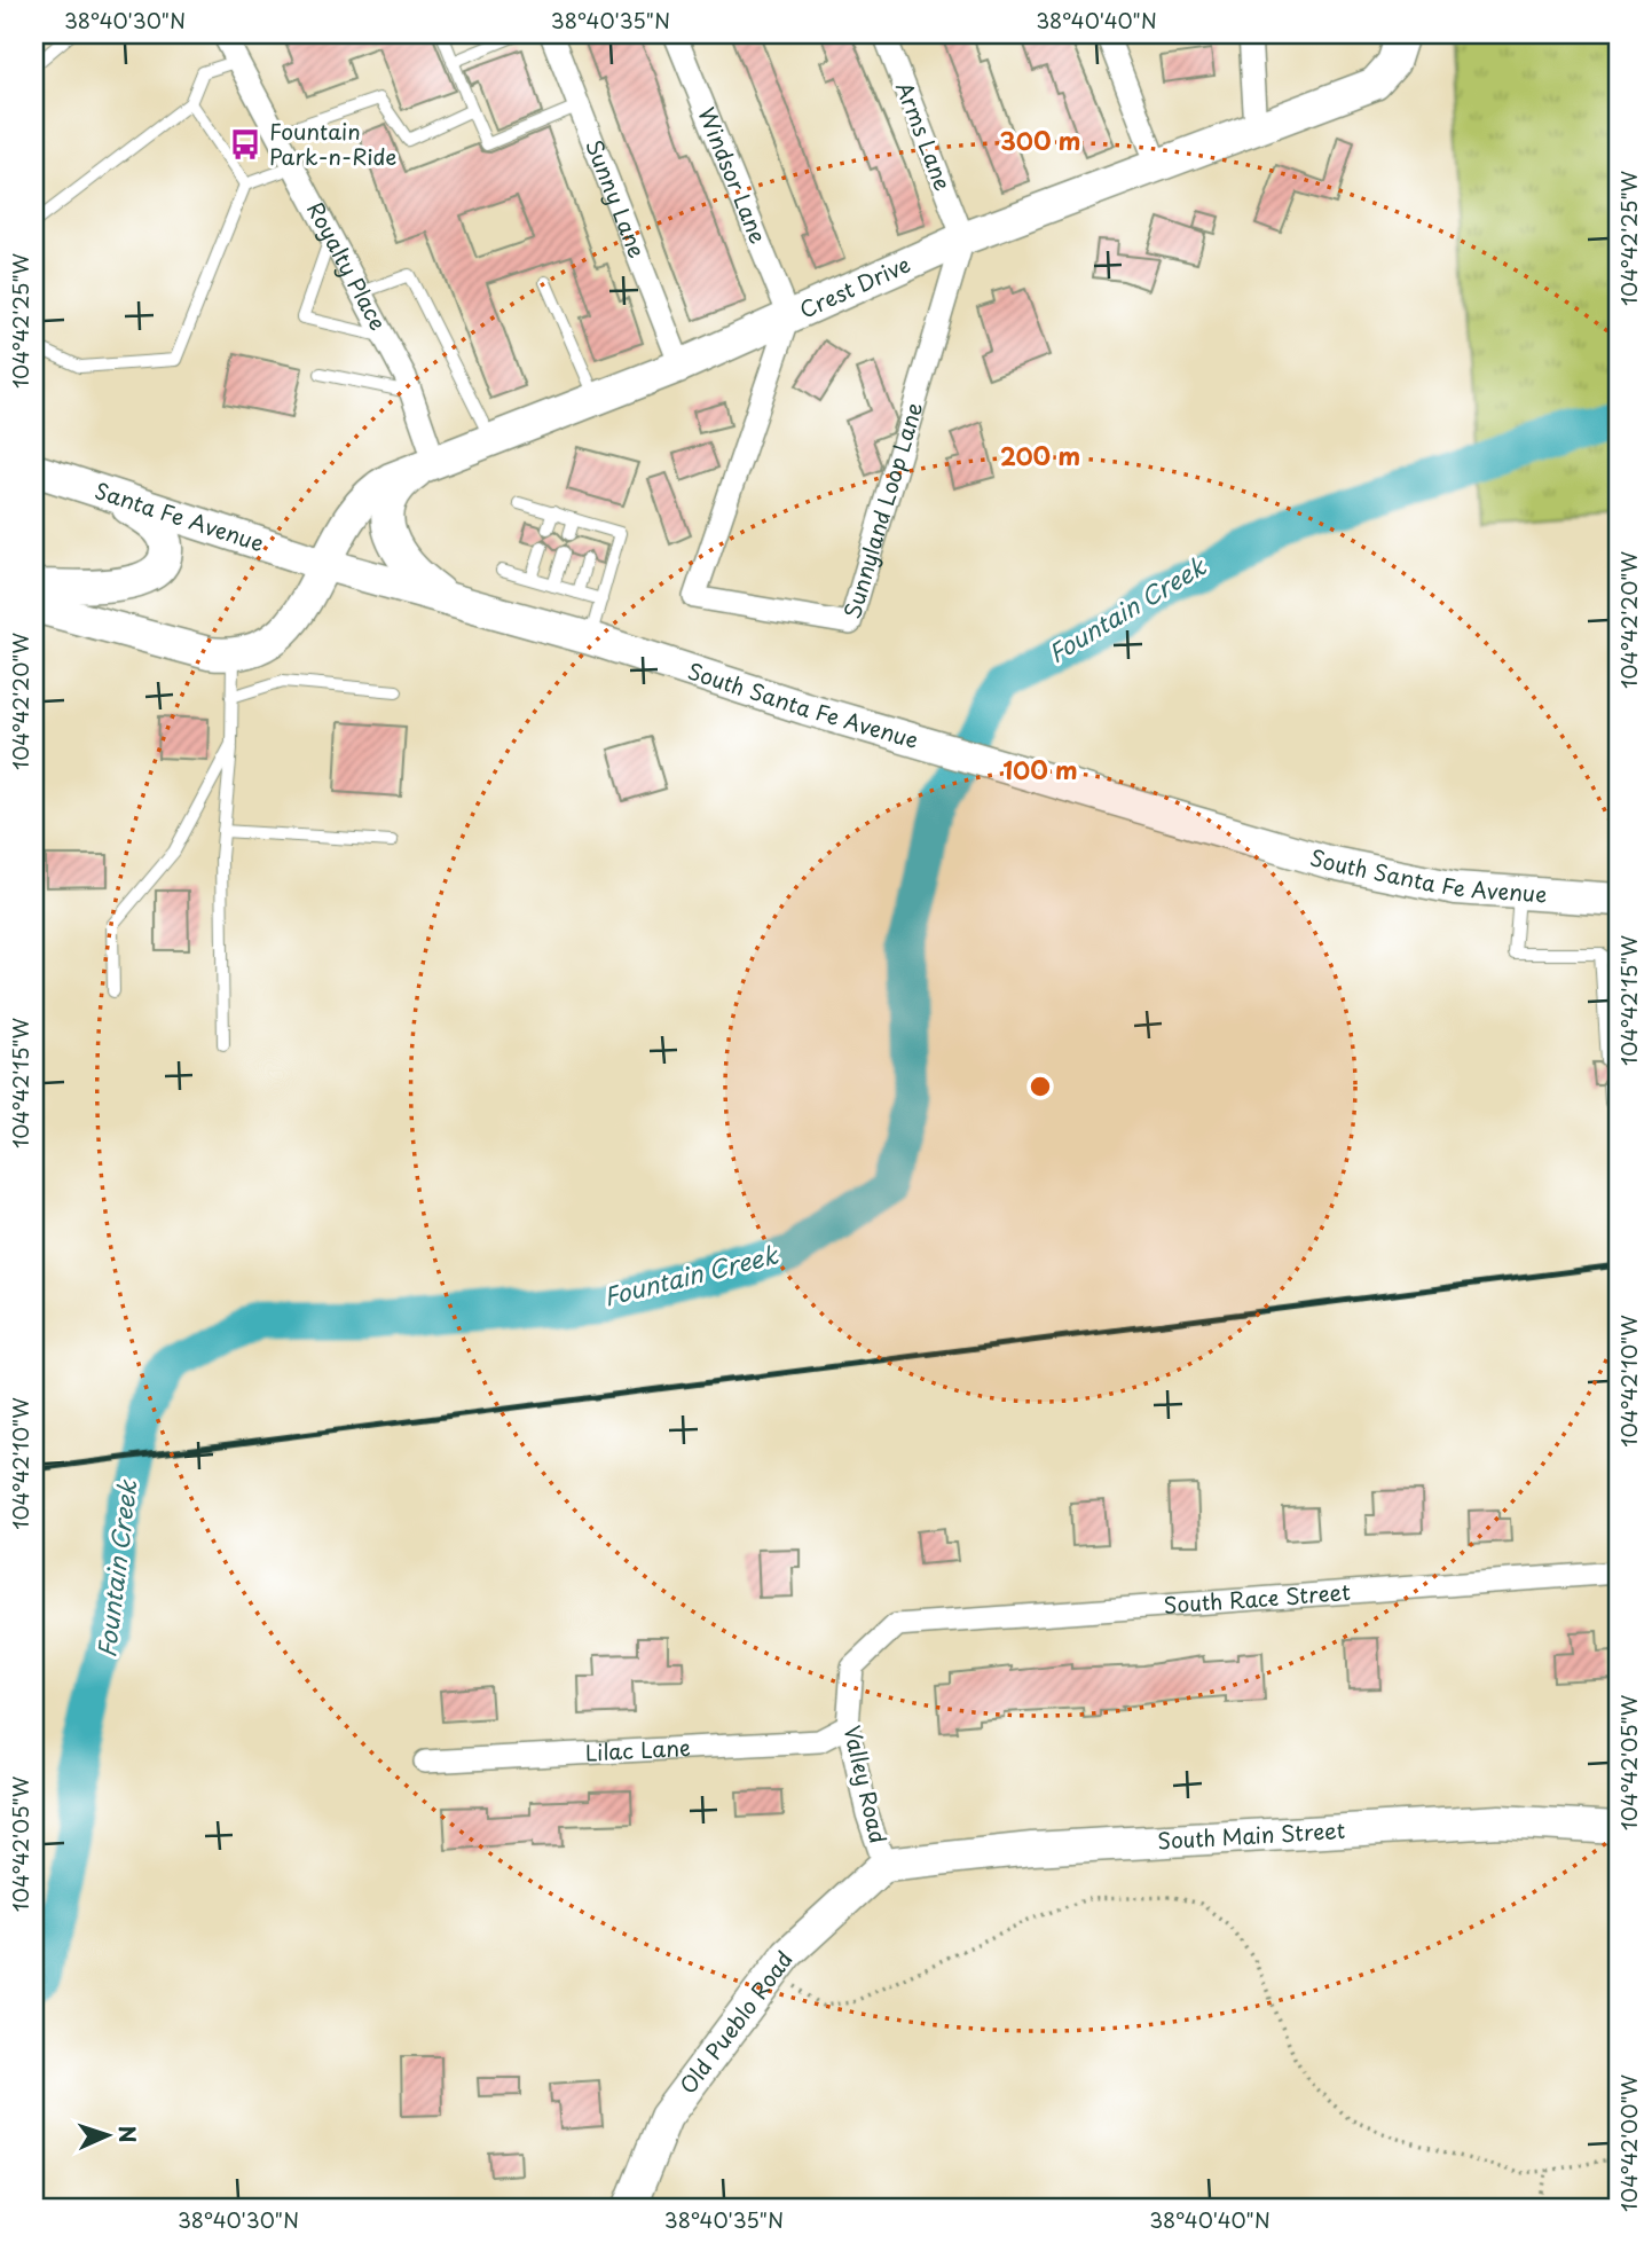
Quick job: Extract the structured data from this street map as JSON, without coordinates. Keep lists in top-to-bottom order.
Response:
{
  "streets": {
    "main road": [
      "Crest Drive",
      "Santa Fe Avenue",
      "South Santa Fe Avenue",
      "South Main Street",
      "Old Pueblo Road"
    ],
    "street": [
      "Arms Lane",
      "Windsor Lane",
      "Sunny Lane",
      "Royalty Place",
      "Sunnyland Loop Lane",
      "South Race Street",
      "Lilac Lane",
      "Valley Road"
    ]
  },
  "crossings": [
    ["Arms Lane", "Crest Drive"],
    ["Arms Lane", "Sunnyland Loop Lane"],
    ["Windsor Lane", "Crest Drive"],
    ["Windsor Lane", "Sunnyland Loop Lane"],
    ["Sunny Lane", "Crest Drive"],
    ["Royalty Place", "Crest Drive"],
    ["Crest Drive", "Sunnyland Loop Lane"],
    ["Crest Drive", "Santa Fe Avenue"],
    ["Crest Drive", "South Santa Fe Avenue"],
    ["Santa Fe Avenue", "South Santa Fe Avenue"],
    ["South Race Street", "Valley Road"],
    ["Lilac Lane", "Valley Road"],
    ["Valley Road", "South Main Street"],
    ["Valley Road", "Old Pueblo Road"],
    ["South Main Street", "Old Pueblo Road"]
  ],
  "water": ["Fountain Creek"],
  "places": {
    "bus stop": ["Fountain Park-n-Ride"]
  },
  "north": "right",
  "coordinates": [
    "38°40'30\"N",
    "38°40'35\"N",
    "38°40'40\"N",
    "104°42'25\"W",
    "104°42'20\"W",
    "104°42'15\"W",
    "104°42'10\"W",
    "104°42'05\"W",
    "104°42'00\"W"
  ],
  "rings": ["300 m", "200 m", "100 m"]
}
